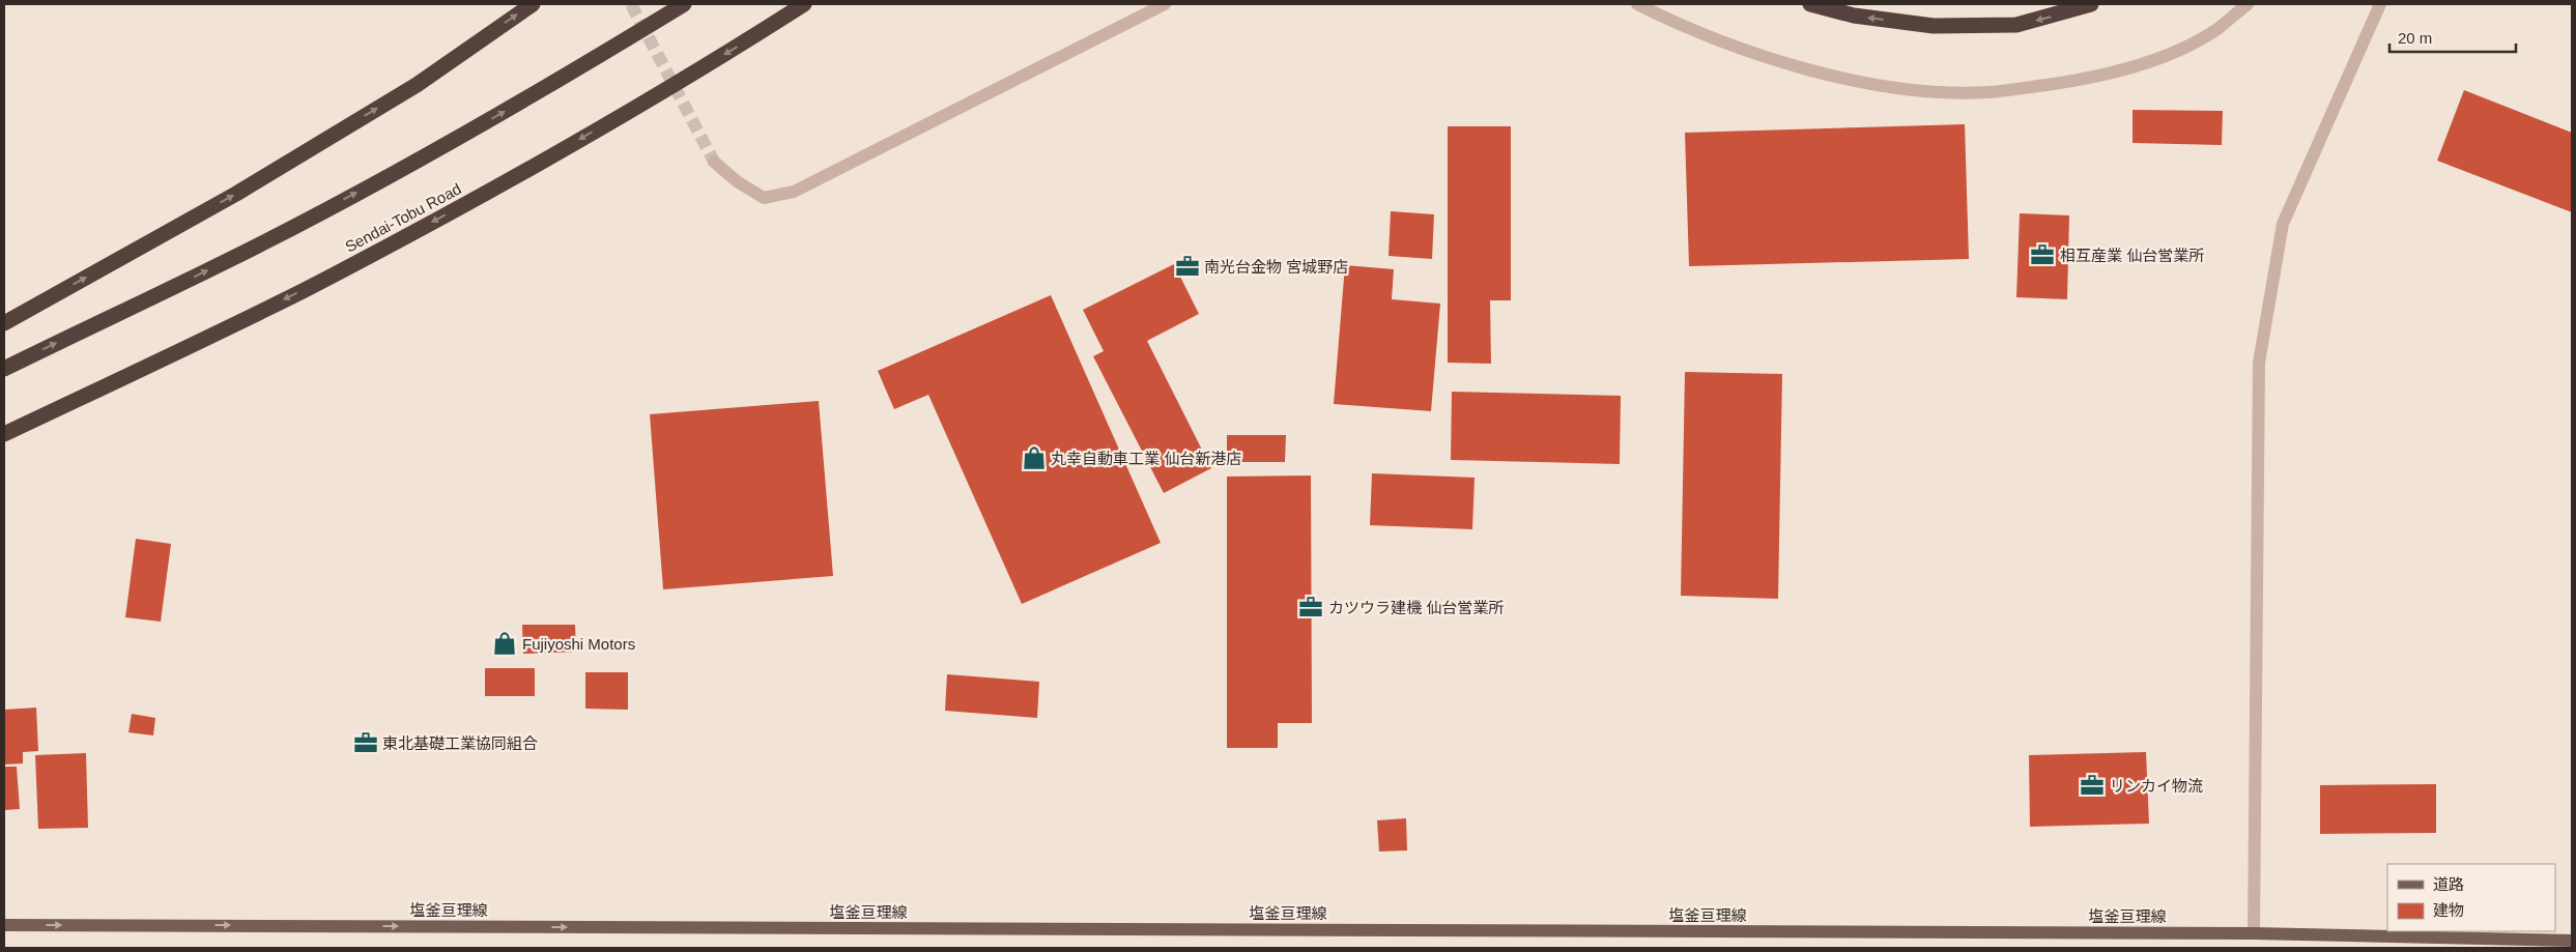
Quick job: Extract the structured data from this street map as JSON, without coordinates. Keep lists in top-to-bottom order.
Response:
{
  "streets": {
    "highway": ["Sendai-Tobu Road"],
    "main road": ["塩釜亘理線"]
  },
  "one_way": ["塩釜亘理線"],
  "places": {
    "office": [
      "相互産業 仙台営業所",
      "南光台金物 宮城野店",
      "カツウラ建機 仙台営業所",
      "東北基礎工業協同組合",
      "リンカイ物流"
    ],
    "shop": ["丸幸自動車工業 仙台新港店", "Fujiyoshi Motors"]
  },
  "legend": ["道路", "建物"],
  "scale_bar": "20 m"
}
